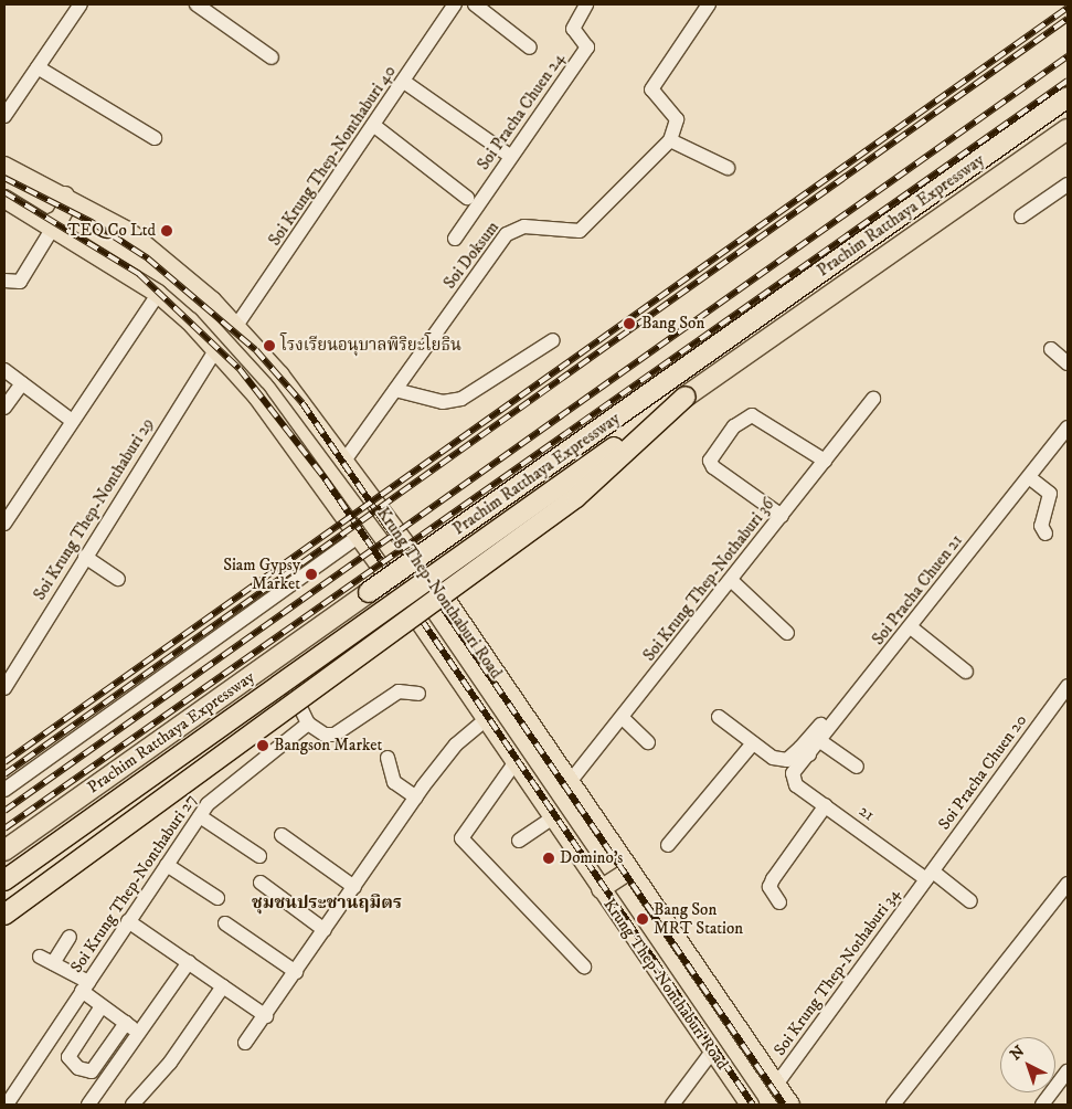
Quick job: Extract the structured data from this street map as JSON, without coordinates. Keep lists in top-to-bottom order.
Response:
{
  "streets": {
    "highway": ["Prachim Ratthaya Expressway"],
    "main road": ["Krung Thep-Nonthaburi Road"],
    "street": [
      "Soi Pracha Chuen 24",
      "Soi Krung Thep-Nonthaburi 40",
      "Soi Doksum",
      "Soi Krung Thep-Nonthaburi 29",
      "Soi Krung Thep-Nothaburi 36",
      "Soi Pracha Chuen 21",
      "Soi Pracha Chuen 20",
      "21",
      "Soi Krung Thep-Nonthaburi 27",
      "Soi Krung Thep-Nothaburi 34"
    ]
  },
  "crossings": [
    ["Soi Krung Thep-Nonthaburi 40", "Krung Thep-Nonthaburi Road"],
    ["Soi Doksum", "Krung Thep-Nonthaburi Road"],
    ["Soi Krung Thep-Nonthaburi 29", "Krung Thep-Nonthaburi Road"],
    ["Soi Krung Thep-Nothaburi 36", "Krung Thep-Nonthaburi Road"],
    ["Soi Pracha Chuen 21", "21"],
    ["Krung Thep-Nonthaburi Road", "Soi Krung Thep-Nothaburi 34"],
    ["Soi Pracha Chuen 20", "21"],
    ["Soi Pracha Chuen 20", "Soi Krung Thep-Nothaburi 34"],
    ["21", "Soi Krung Thep-Nothaburi 34"]
  ],
  "districts": ["ชุมชนประชานฤมิตร"],
  "places": [
    "TEQ Co Ltd",
    "Bang Son",
    "โรงเรียนอนุบาลพิริยะโยธิน",
    "Siam Gypsy Market",
    "Bangson Market",
    "Domino's",
    "Bang Son MRT Station"
  ],
  "north": "top left"
}
